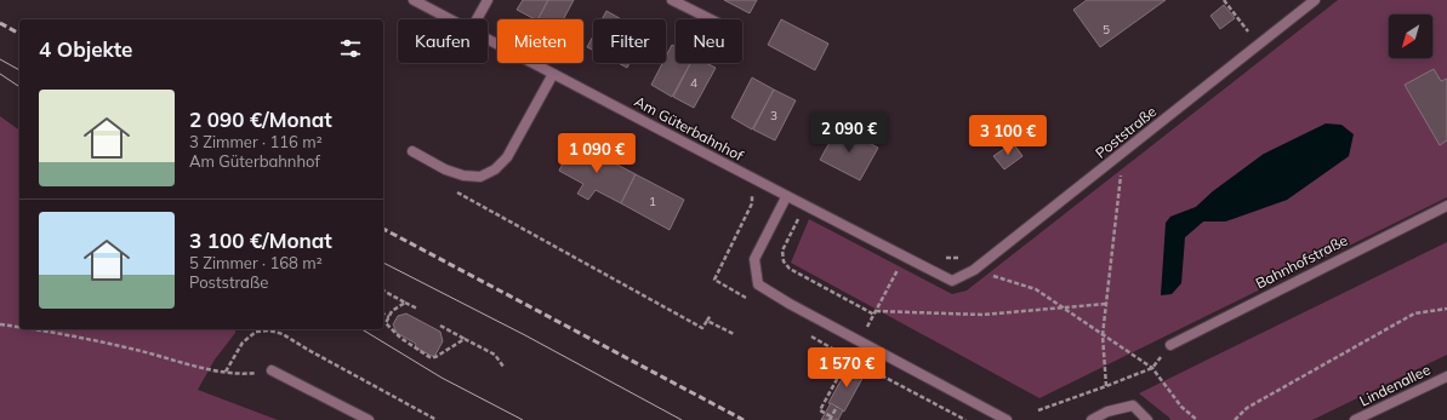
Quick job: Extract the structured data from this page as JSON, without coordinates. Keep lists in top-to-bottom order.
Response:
{
  "streets": {
    "street": [
      "Am Güterbahnhof",
      "Poststraße",
      "Bahnhofstraße",
      "Lindenallee"
    ]
  },
  "crossings": [
    ["Am Güterbahnhof", "Poststraße"]
  ],
  "house_numbers": [
    "5",
    "4",
    "3",
    "1"
  ],
  "north": "bottom left",
  "page": {
    "chip": [
      "Kaufen",
      "Mieten",
      "Filter",
      "Neu"
    ],
    "heading": "4 Objekte",
    "list": [
      {
        "name": "2 090 €/Monat",
        "note": "3 Zimmer · 116 m² · Am Güterbahnhof"
      },
      {
        "name": "3 100 €/Monat",
        "note": "5 Zimmer · 168 m² · Poststraße"
      }
    ],
    "price": [
      "2 090 €",
      "3 100 €",
      "1 090 €",
      "1 570 €"
    ]
  }
}
